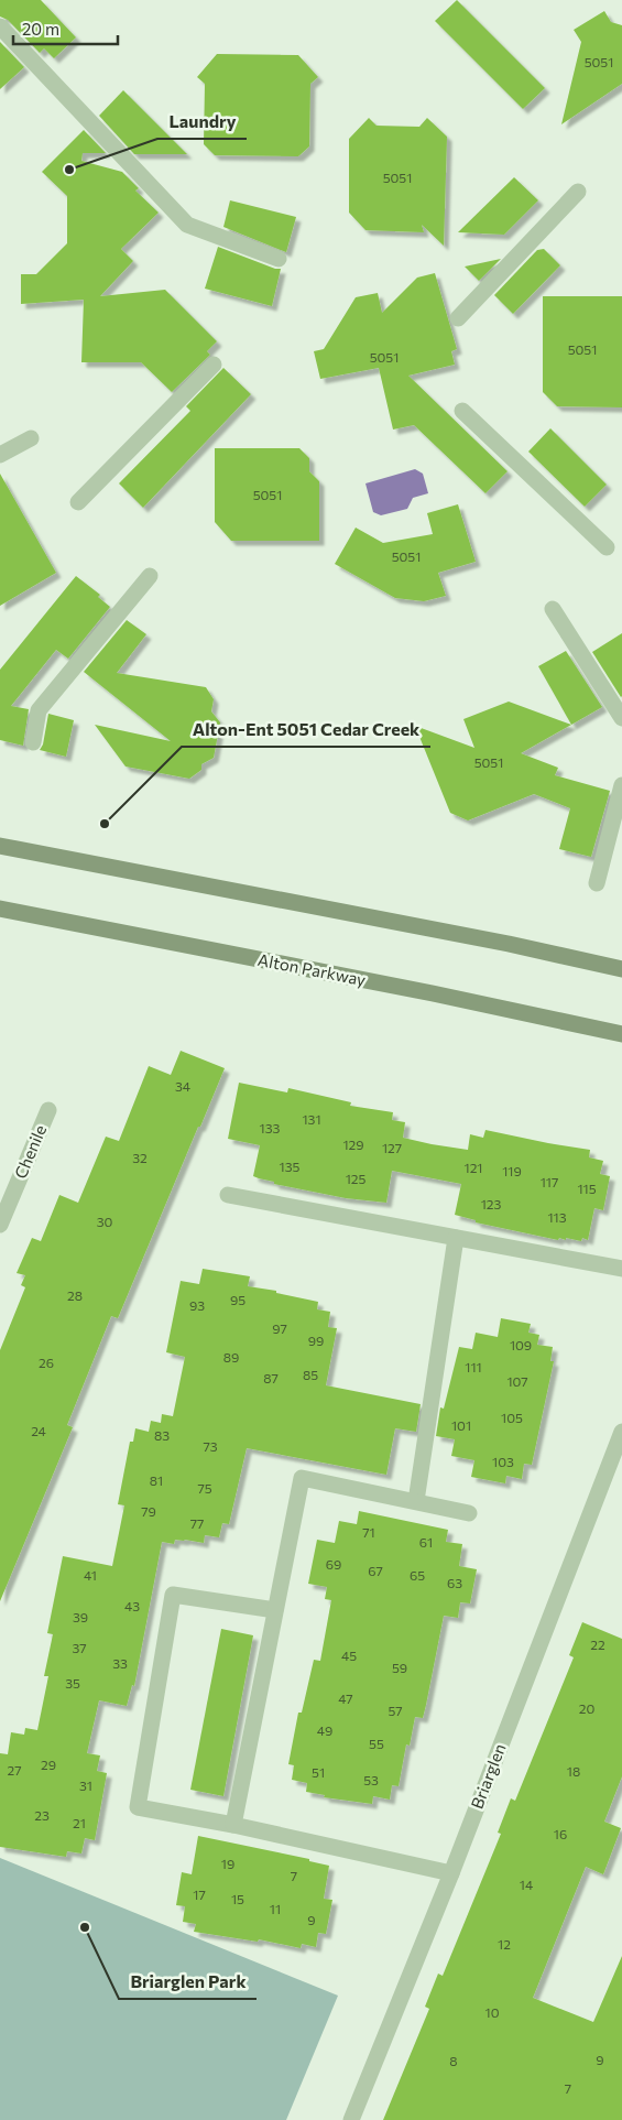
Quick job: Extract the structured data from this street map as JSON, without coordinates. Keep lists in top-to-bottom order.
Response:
{
  "streets": {
    "main road": ["Alton Parkway"],
    "street": ["Chenile", "Briarglen"]
  },
  "places": ["Laundry", "Alton-Ent 5051 Cedar Creek", "Briarglen Park"],
  "house_numbers": [
    "5051",
    "5051",
    "5051",
    "5051",
    "5051",
    "5051",
    "5051",
    "34",
    "131",
    "133",
    "129",
    "127",
    "32",
    "135",
    "121",
    "119",
    "125",
    "117",
    "115",
    "123",
    "113",
    "30",
    "28",
    "95",
    "93",
    "97",
    "99",
    "109",
    "89",
    "26",
    "111",
    "85",
    "87",
    "107",
    "105",
    "101",
    "24",
    "83",
    "73",
    "103",
    "81",
    "75",
    "79",
    "77",
    "71",
    "61",
    "69",
    "67",
    "41",
    "65",
    "63",
    "43",
    "39",
    "22",
    "37",
    "45",
    "33",
    "59",
    "35",
    "47",
    "20",
    "57",
    "49",
    "55",
    "29",
    "27",
    "18",
    "51",
    "53",
    "31",
    "23",
    "21",
    "16",
    "19",
    "7",
    "14",
    "17",
    "15",
    "11",
    "9",
    "12",
    "10",
    "9",
    "8",
    "7"
  ],
  "scale_bar": "20 m"
}
